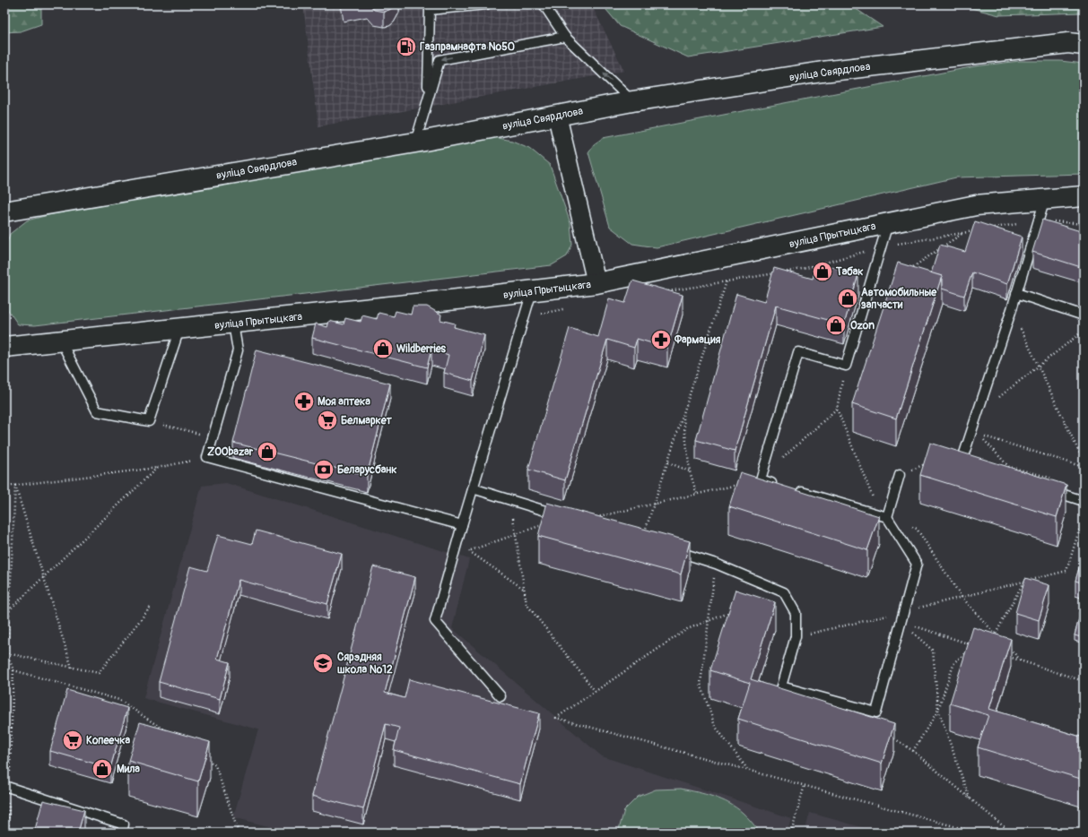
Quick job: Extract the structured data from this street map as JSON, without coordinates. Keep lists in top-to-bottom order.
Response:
{
  "streets": {
    "street": ["вуліца Свярдлова", "вуліца Прытыцкага"]
  },
  "places": {
    "fuel station": ["Газпрамнафта №50"],
    "shop": [
      "Табак",
      "Автомобильные запчасти",
      "Ozon",
      "Wildberries",
      "ZOObazar",
      "Мила"
    ],
    "pharmacy": ["Фармация", "Моя аптека"],
    "supermarket": ["Белмаркет", "Копеечка"],
    "bank": ["Беларусбанк"],
    "school or university": ["Сярэдняя школа №12"]
  }
}
